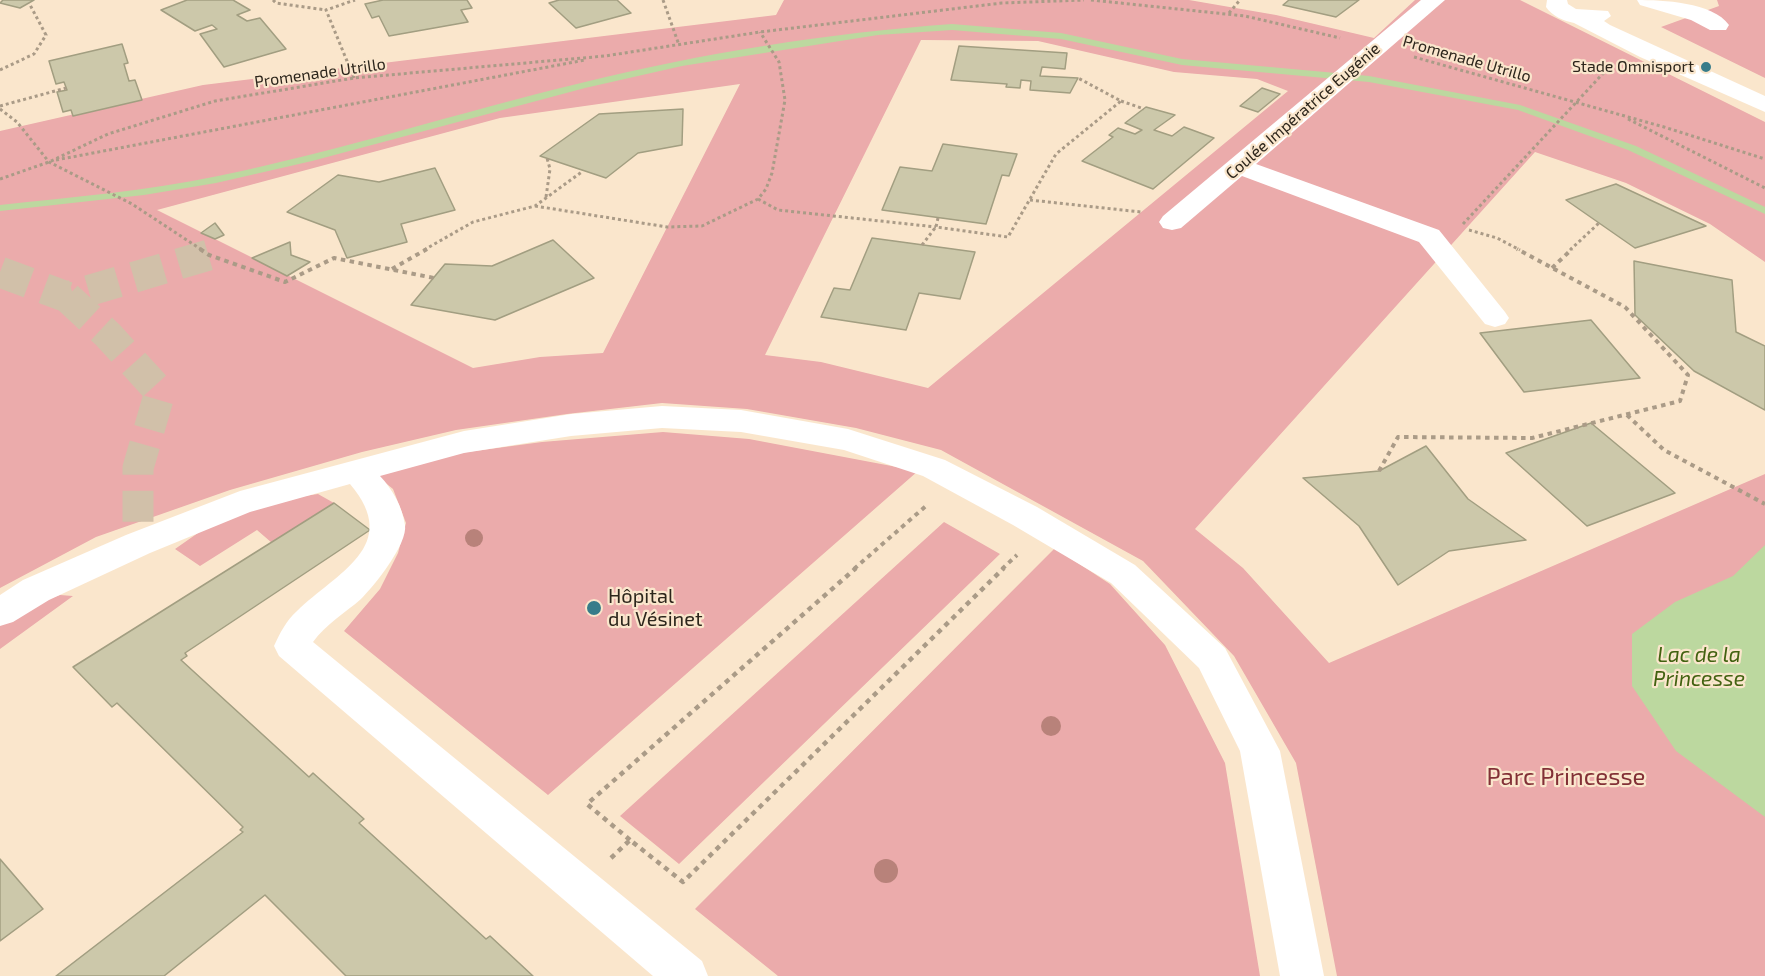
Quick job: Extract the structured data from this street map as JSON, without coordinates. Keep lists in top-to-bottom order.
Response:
{
  "streets": {
    "street": ["Coulée Impératrice Eugénie"],
    "path": ["Promenade Utrillo"]
  },
  "crossings": [
    ["Promenade Utrillo", "Coulée Impératrice Eugénie"]
  ],
  "water": ["Lac de la Princesse"],
  "parks": ["Parc Princesse"],
  "places": ["Stade Omnisport", "Hôpital du Vésinet"]
}
